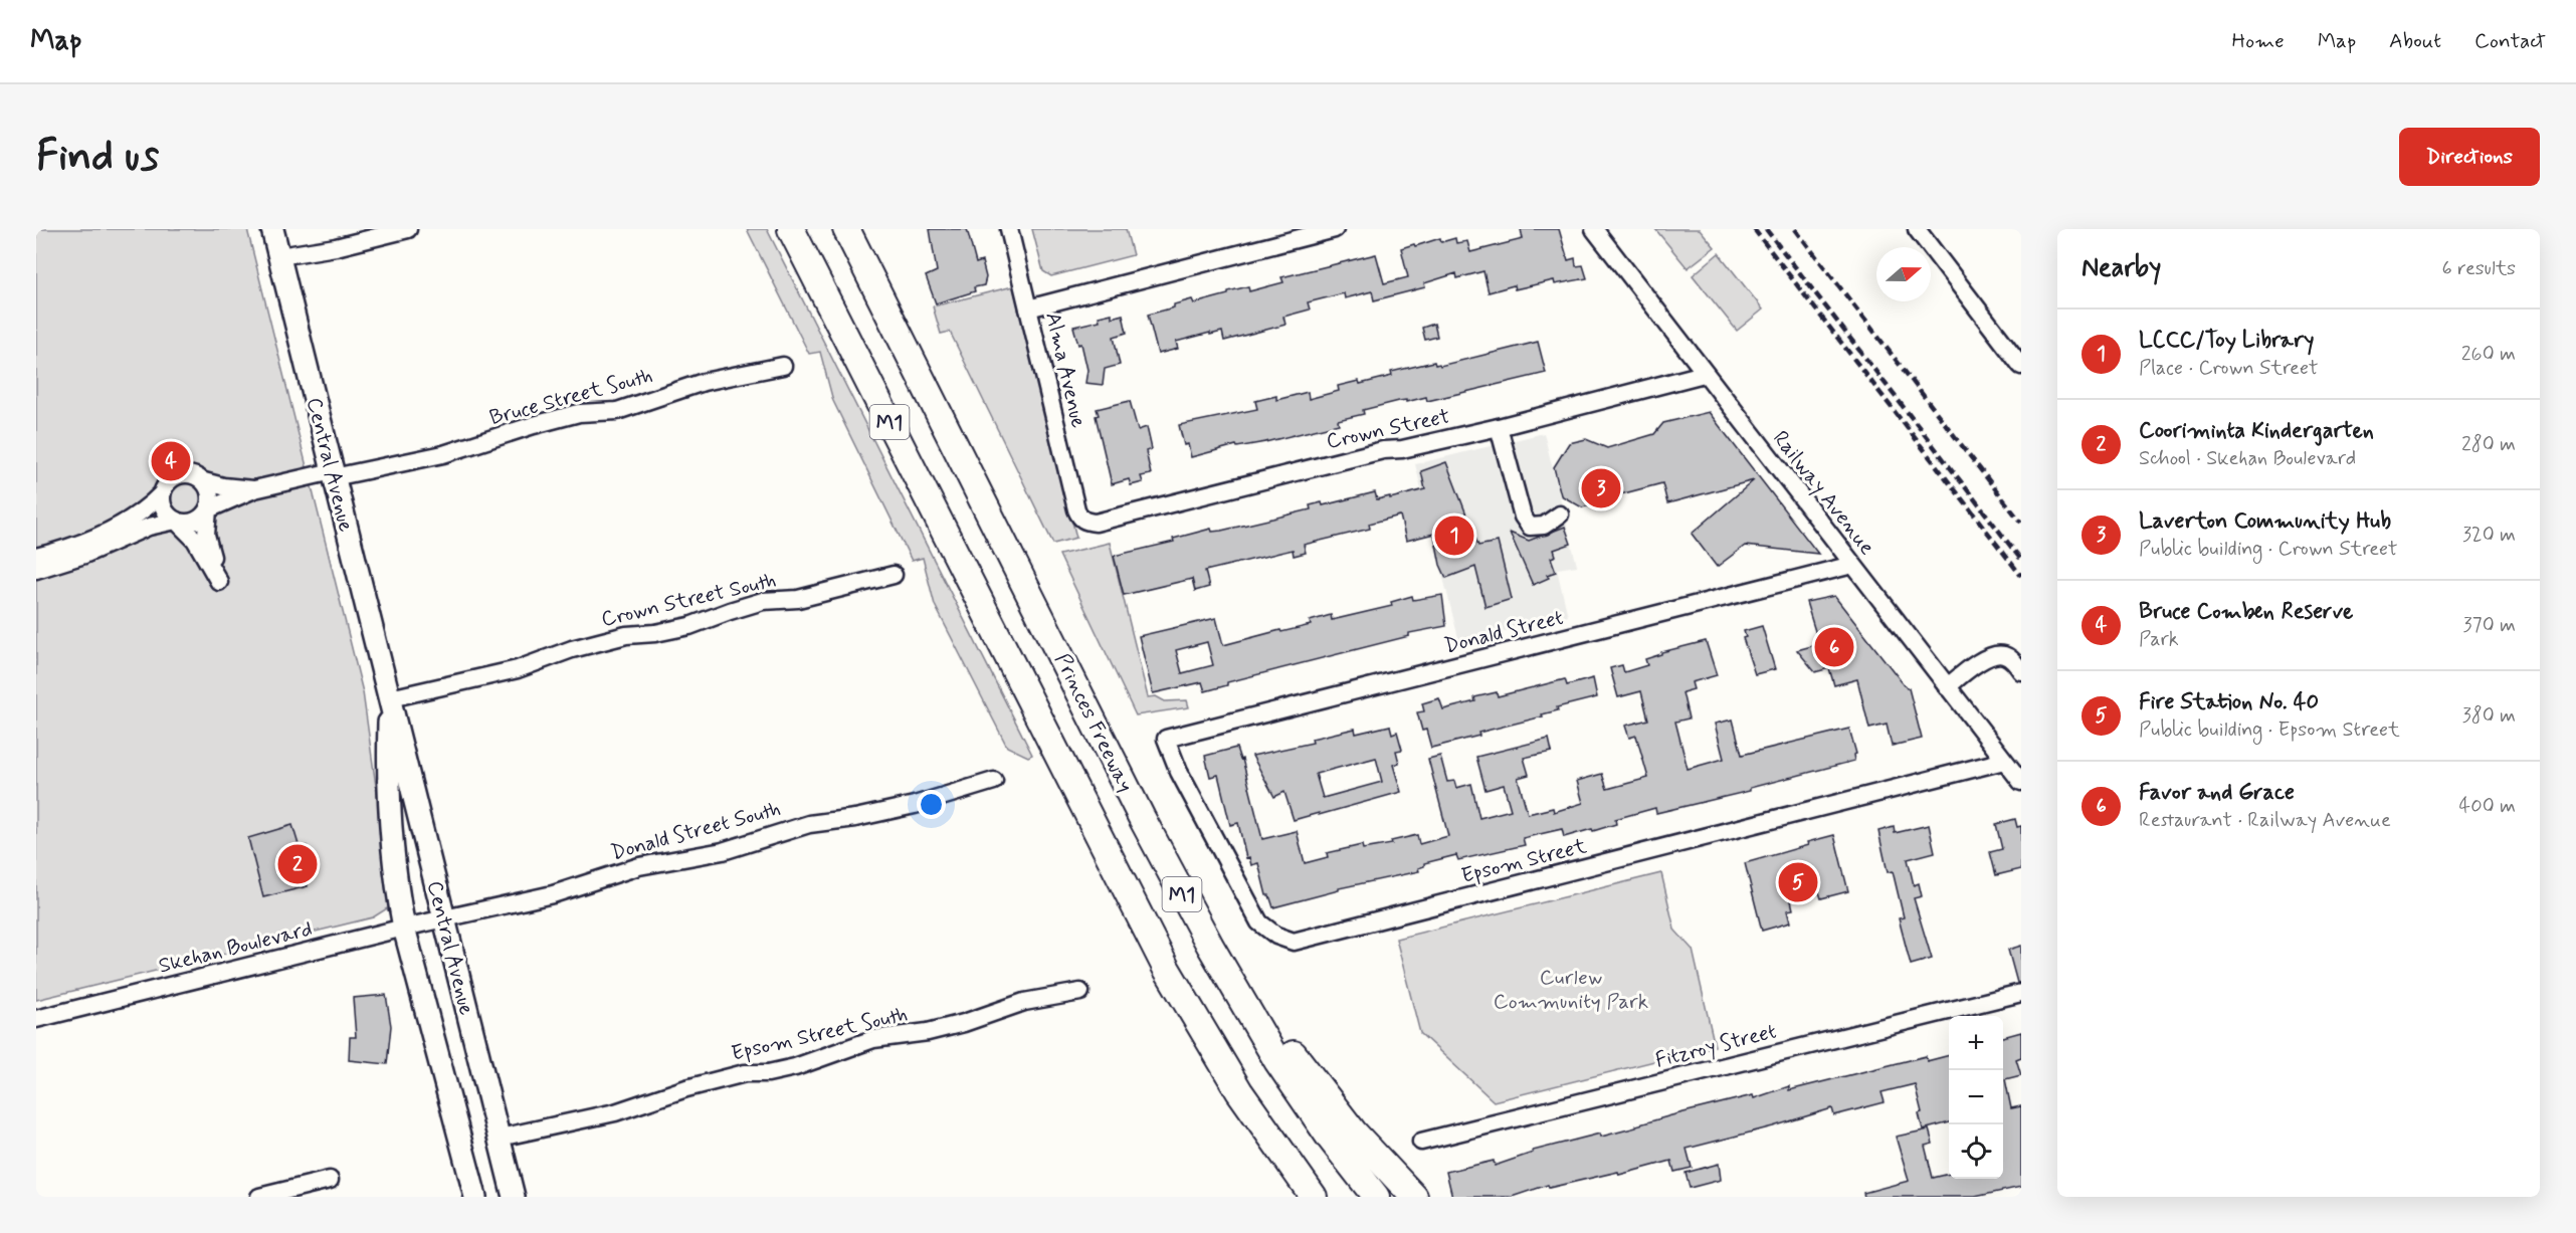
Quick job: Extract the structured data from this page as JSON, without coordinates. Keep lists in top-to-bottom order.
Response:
{
  "streets": {
    "highway": ["M1", "Princes Freeway"],
    "main road": ["Central Avenue"],
    "street": [
      "Alma Avenue",
      "Bruce Street South",
      "Crown Street",
      "Railway Avenue",
      "Crown Street South",
      "Donald Street",
      "Donald Street South",
      "Epsom Street",
      "Skehan Boulevard",
      "Epsom Street South",
      "Fitzroy Street"
    ]
  },
  "crossings": [
    ["Alma Avenue", "Crown Street"],
    ["Bruce Street South", "Central Avenue"],
    ["Crown Street", "Railway Avenue"],
    ["Central Avenue", "Crown Street South"],
    ["Central Avenue", "Donald Street South"],
    ["Central Avenue", "Skehan Boulevard"],
    ["Central Avenue", "Epsom Street South"],
    ["Railway Avenue", "Donald Street"],
    ["Railway Avenue", "Epsom Street"],
    ["Donald Street", "Epsom Street"],
    ["Donald Street South", "Skehan Boulevard"]
  ],
  "parks": ["Curlew Community Park"],
  "north": "right",
  "page": {
    "header": "Map",
    "nav": [
      "Home",
      "Map",
      "About",
      "Contact"
    ],
    "buttons": "Directions",
    "title": "Find us",
    "heading": ["Nearby", "6 results"],
    "list": [
      {
        "mark": "1",
        "name": "LCCC/Toy Library",
        "note": "Place · Crown Street",
        "value": "260 m"
      },
      {
        "mark": "2",
        "name": "Cooriminta Kindergarten",
        "note": "School · Skehan Boulevard",
        "value": "280 m"
      },
      {
        "mark": "3",
        "name": "Laverton Community Hub",
        "note": "Public building · Crown Street",
        "value": "320 m"
      },
      {
        "mark": "4",
        "name": "Bruce Comben Reserve",
        "note": "Park",
        "value": "370 m"
      },
      {
        "mark": "5",
        "name": "Fire Station No. 40",
        "note": "Public building · Epsom Street",
        "value": "380 m"
      },
      {
        "mark": "6",
        "name": "Favor and Grace",
        "note": "Restaurant · Railway Avenue",
        "value": "400 m"
      }
    ],
    "pins": [
      "4",
      "3",
      "1",
      "6",
      "2",
      "5"
    ],
    "map_buttons": ["+", "−"]
  }
}
